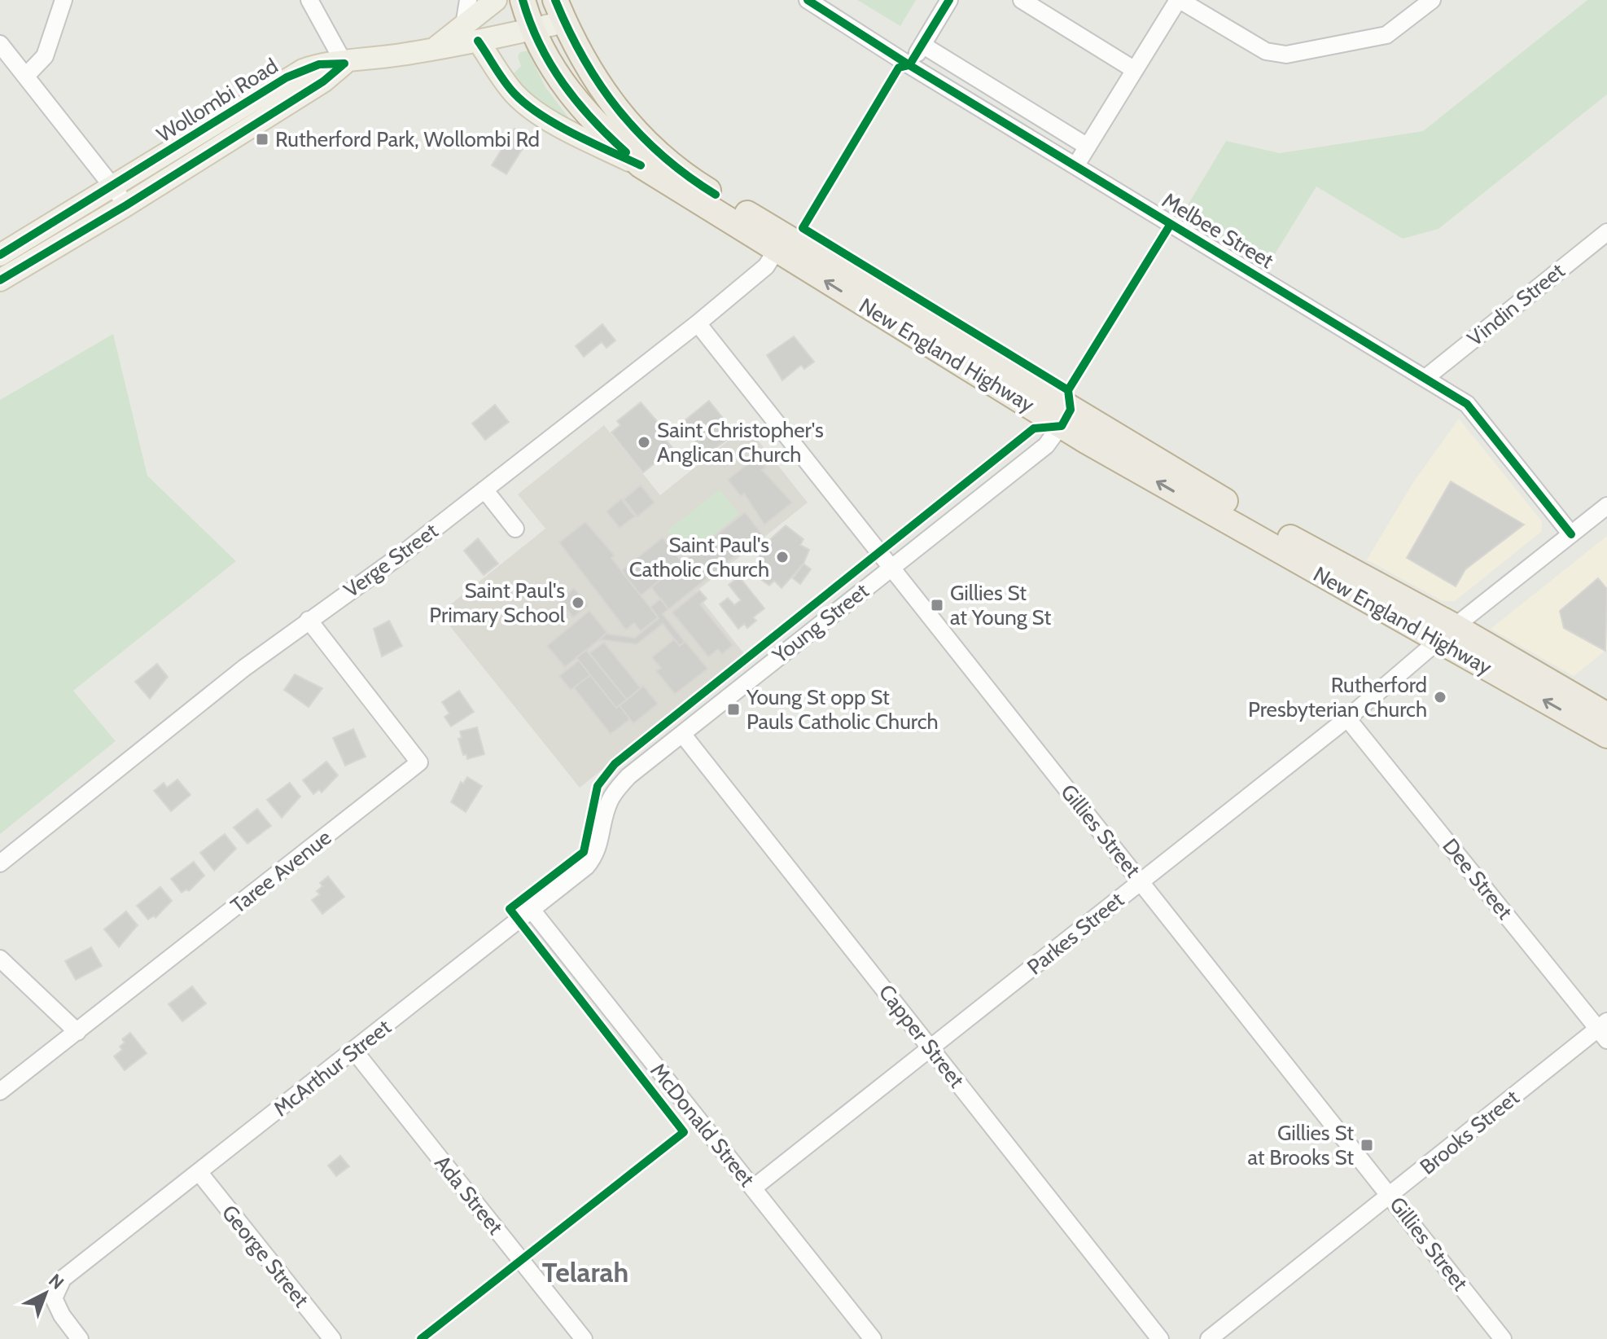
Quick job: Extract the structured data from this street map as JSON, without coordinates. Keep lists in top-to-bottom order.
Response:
{
  "streets": {
    "highway": ["New England Highway"],
    "main road": ["Wollombi Road"],
    "street": [
      "Melbee Street",
      "Vindin Street",
      "Verge Street",
      "Young Street",
      "Gillies Street",
      "Taree Avenue",
      "Dee Street",
      "Parkes Street",
      "Capper Street",
      "McArthur Street",
      "McDonald Street",
      "Brooks Street",
      "Ada Street",
      "George Street"
    ]
  },
  "crossings": [
    ["Wollombi Road", "New England Highway"],
    ["Melbee Street", "Vindin Street"],
    ["Melbee Street", "Parkes Street"],
    ["New England Highway", "Verge Street"],
    ["New England Highway", "Young Street"],
    ["New England Highway", "Parkes Street"],
    ["Verge Street", "Gillies Street"],
    ["Verge Street", "Taree Avenue"],
    ["Young Street", "Gillies Street"],
    ["Young Street", "Capper Street"],
    ["Young Street", "McArthur Street"],
    ["Gillies Street", "Parkes Street"],
    ["Gillies Street", "Brooks Street"],
    ["Dee Street", "Parkes Street"],
    ["Dee Street", "Brooks Street"],
    ["Parkes Street", "Capper Street"],
    ["Parkes Street", "McDonald Street"],
    ["McArthur Street", "McDonald Street"],
    ["McArthur Street", "Ada Street"],
    ["McArthur Street", "George Street"]
  ],
  "districts": ["Telarah"],
  "places": {
    "transit": [
      "Rutherford Park, Wollombi Rd",
      "Gillies St at Young St",
      "Young St opp St Pauls Catholic Church",
      "Gillies St at Brooks St"
    ],
    "other": [
      "Saint Christopher's Anglican Church",
      "Saint Paul's Catholic Church",
      "Saint Paul's Primary School",
      "Rutherford Presbyterian Church"
    ]
  },
  "north": "top right"
}
